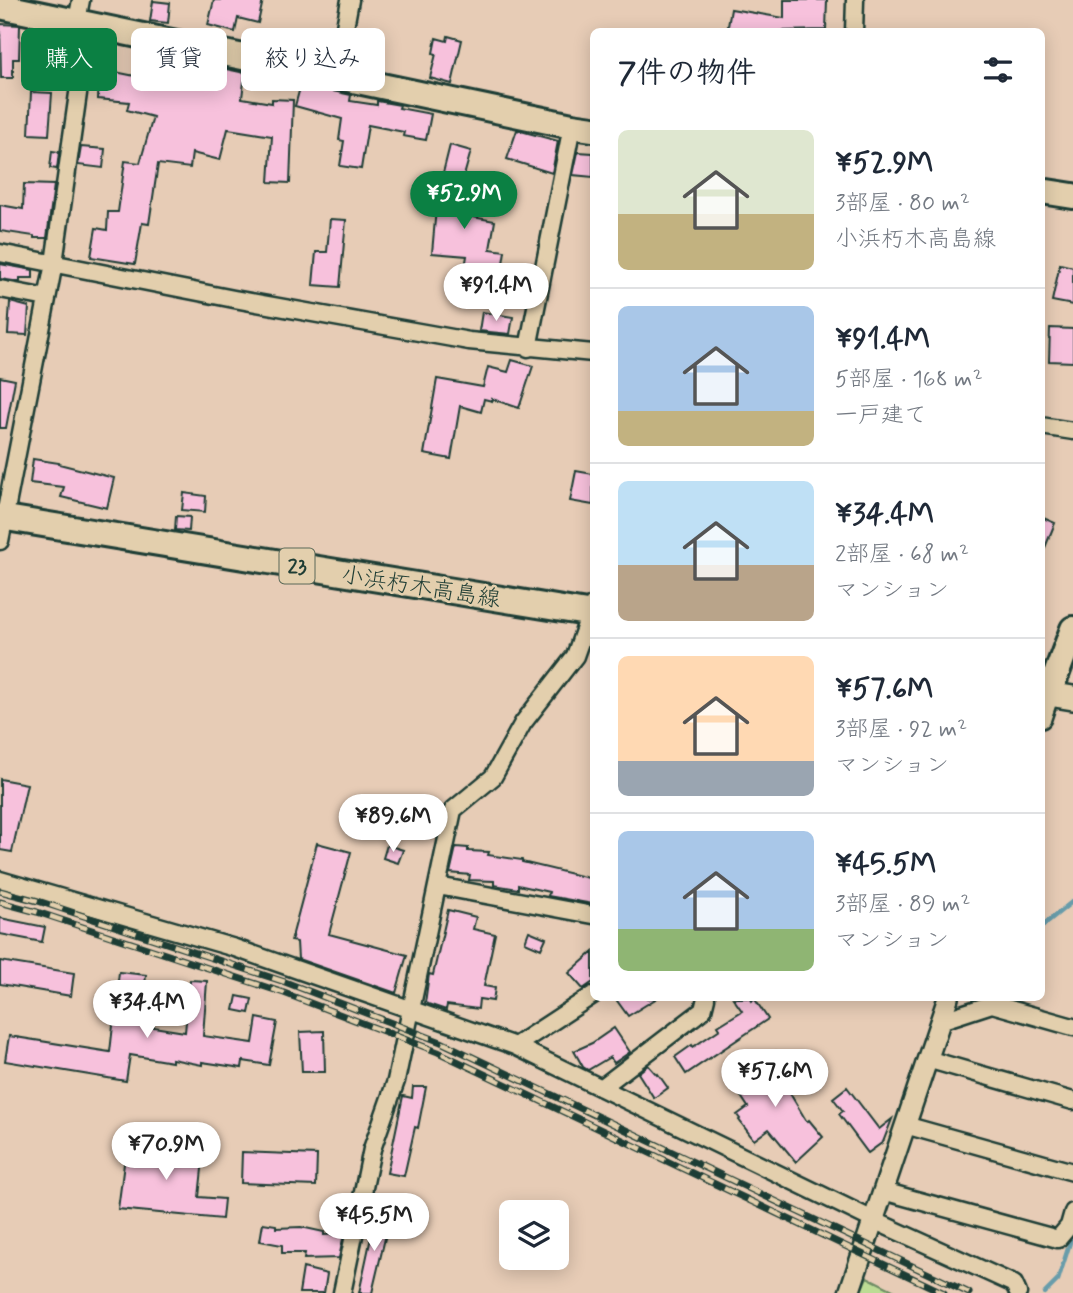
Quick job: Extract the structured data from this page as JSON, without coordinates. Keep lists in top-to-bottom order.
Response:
{
  "streets": {
    "main road": ["23", "小浜朽木高島線"]
  },
  "page": {
    "chip": ["購入", "賃貸", "絞り込み"],
    "heading": "7件の物件",
    "list": [
      {
        "name": "¥52.9M",
        "note": "3部屋 · 80 m² · 小浜朽木高島線"
      },
      {
        "name": "¥91.4M",
        "note": "5部屋 · 168 m² · 一戸建て"
      },
      {
        "name": "¥34.4M",
        "note": "2部屋 · 68 m² · マンション"
      },
      {
        "name": "¥57.6M",
        "note": "3部屋 · 92 m² · マンション"
      },
      {
        "name": "¥45.5M",
        "note": "3部屋 · 89 m² · マンション"
      }
    ],
    "price": [
      "¥52.9M",
      "¥91.4M",
      "¥89.6M",
      "¥34.4M",
      "¥57.6M",
      "¥70.9M",
      "¥45.5M"
    ]
  }
}
